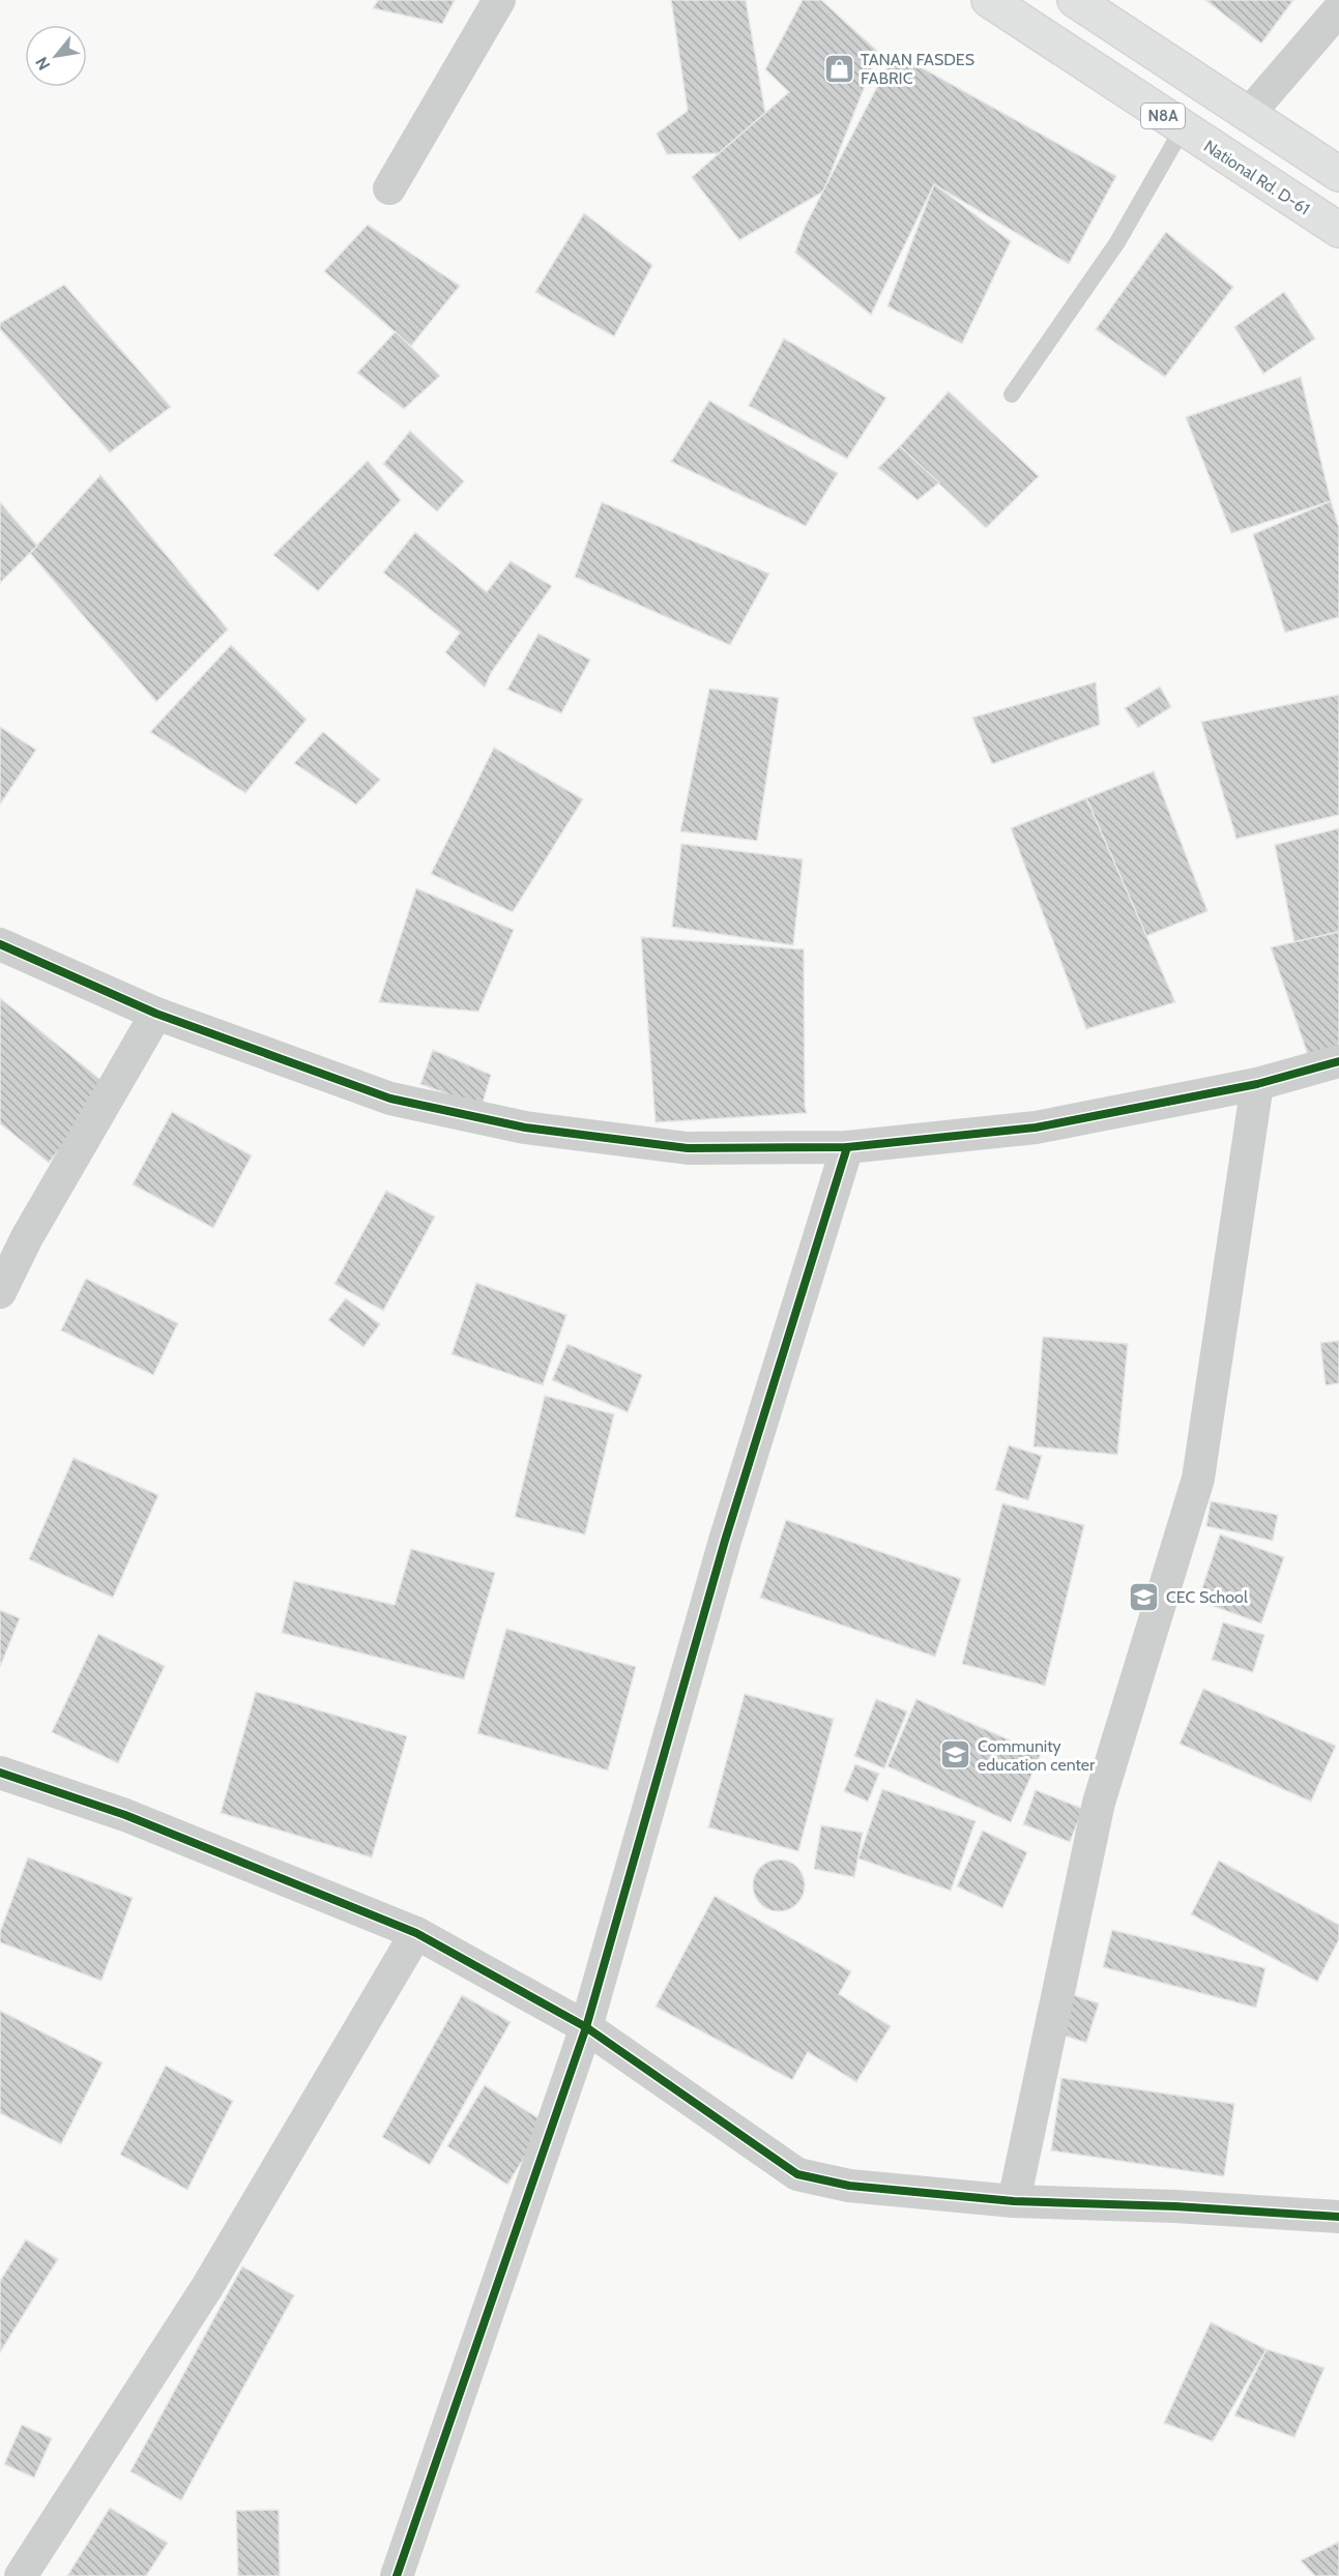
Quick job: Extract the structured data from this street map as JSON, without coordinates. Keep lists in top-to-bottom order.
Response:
{
  "streets": {
    "highway": ["N8A", "National Rd. D-61"]
  },
  "places": {
    "shop": ["TANAN FASDES FABRIC"],
    "school or university": ["CEC School", "Community education center"]
  },
  "north": "bottom left"
}
